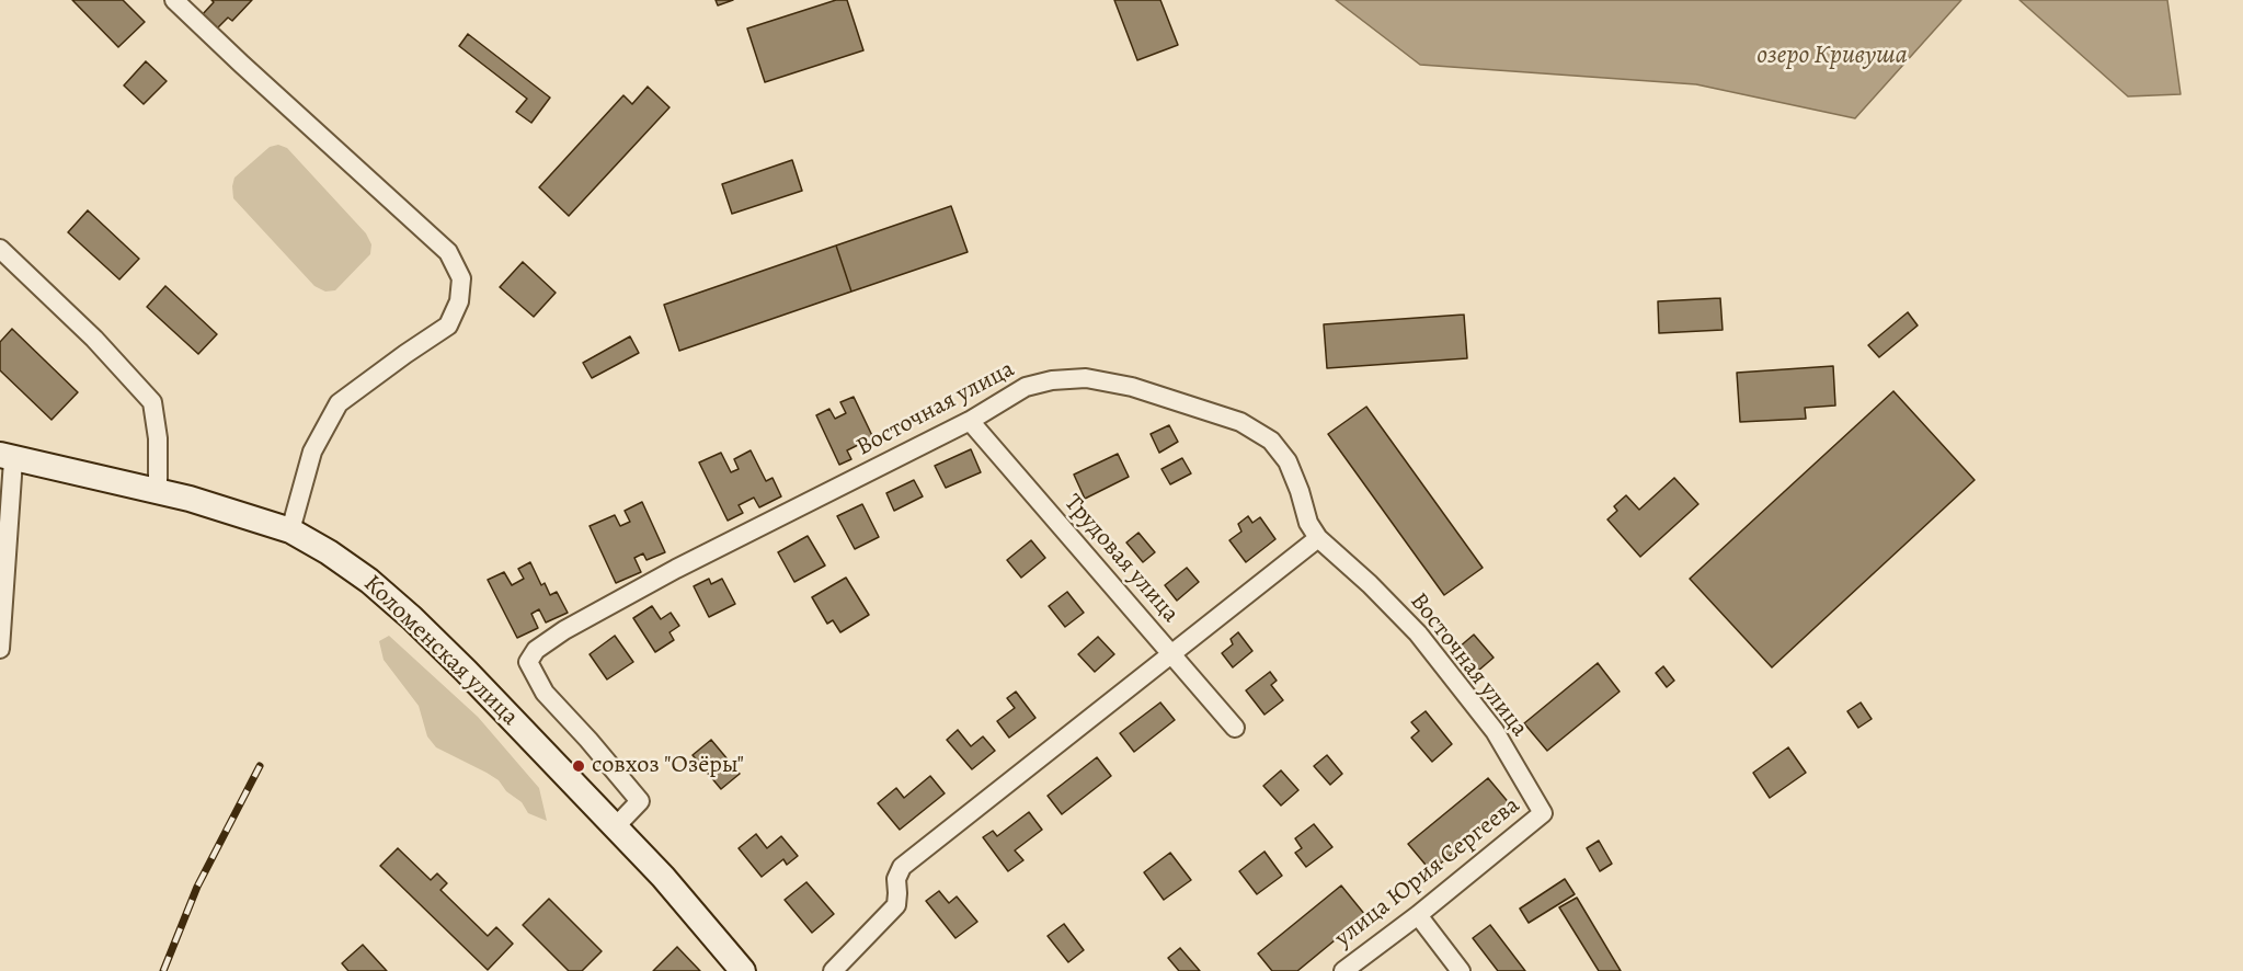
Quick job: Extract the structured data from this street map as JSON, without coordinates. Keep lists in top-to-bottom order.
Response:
{
  "streets": {
    "street": [
      "Восточная улица",
      "Трудовая улица",
      "Коломенская улица",
      "улица Юрия Сергеева"
    ]
  },
  "crossings": [
    ["Восточная улица", "Трудовая улица"],
    ["Восточная улица", "Коломенская улица"],
    ["Восточная улица", "улица Юрия Сергеева"]
  ],
  "water": ["озеро Кривуша"],
  "places": ["совхоз \"Озёры\""]
}
